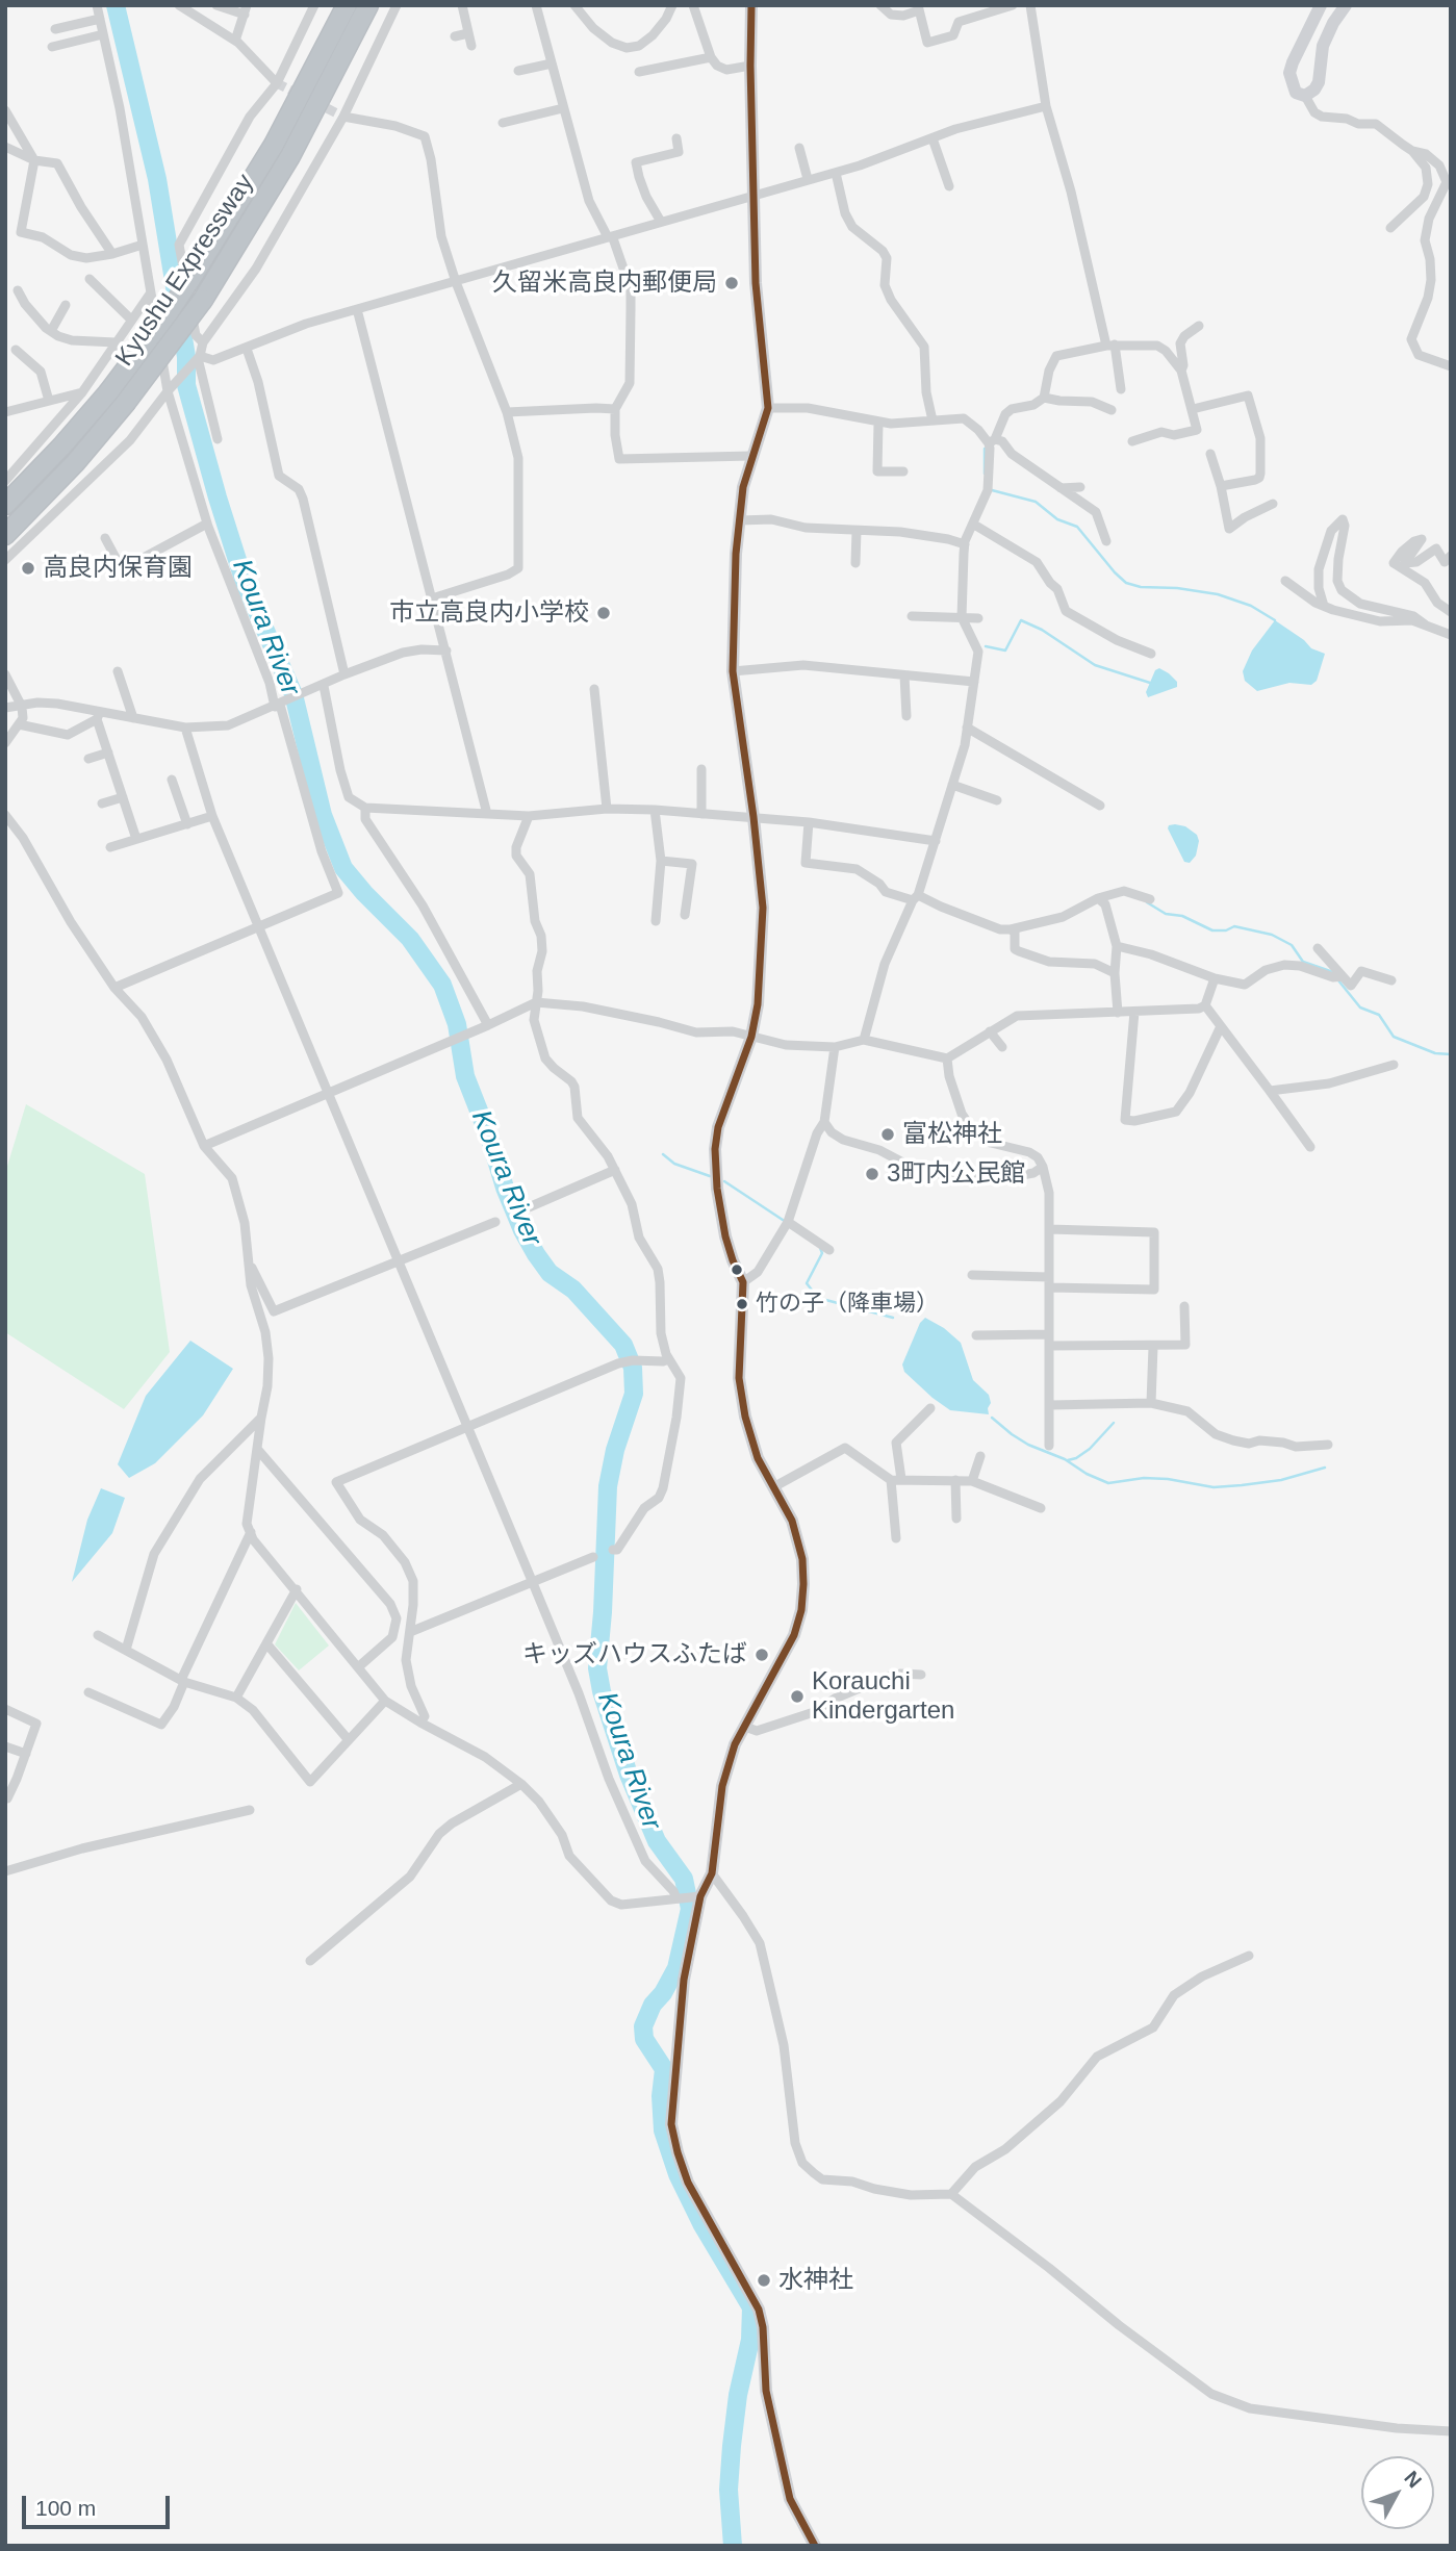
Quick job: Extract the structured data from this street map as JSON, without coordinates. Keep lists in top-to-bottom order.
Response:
{
  "streets": {
    "highway": ["Kyushu Expressway"]
  },
  "water": ["Koura River"],
  "places": [
    "久留米高良内郵便局",
    "高良内保育園",
    "市立高良内小学校",
    "富松神社",
    "3町内公民館",
    "竹の子（降車場）",
    "キッズハウスふたば",
    "Korauchi Kindergarten",
    "水神社"
  ],
  "scale_bar": "100 m",
  "north": "top right"
}
